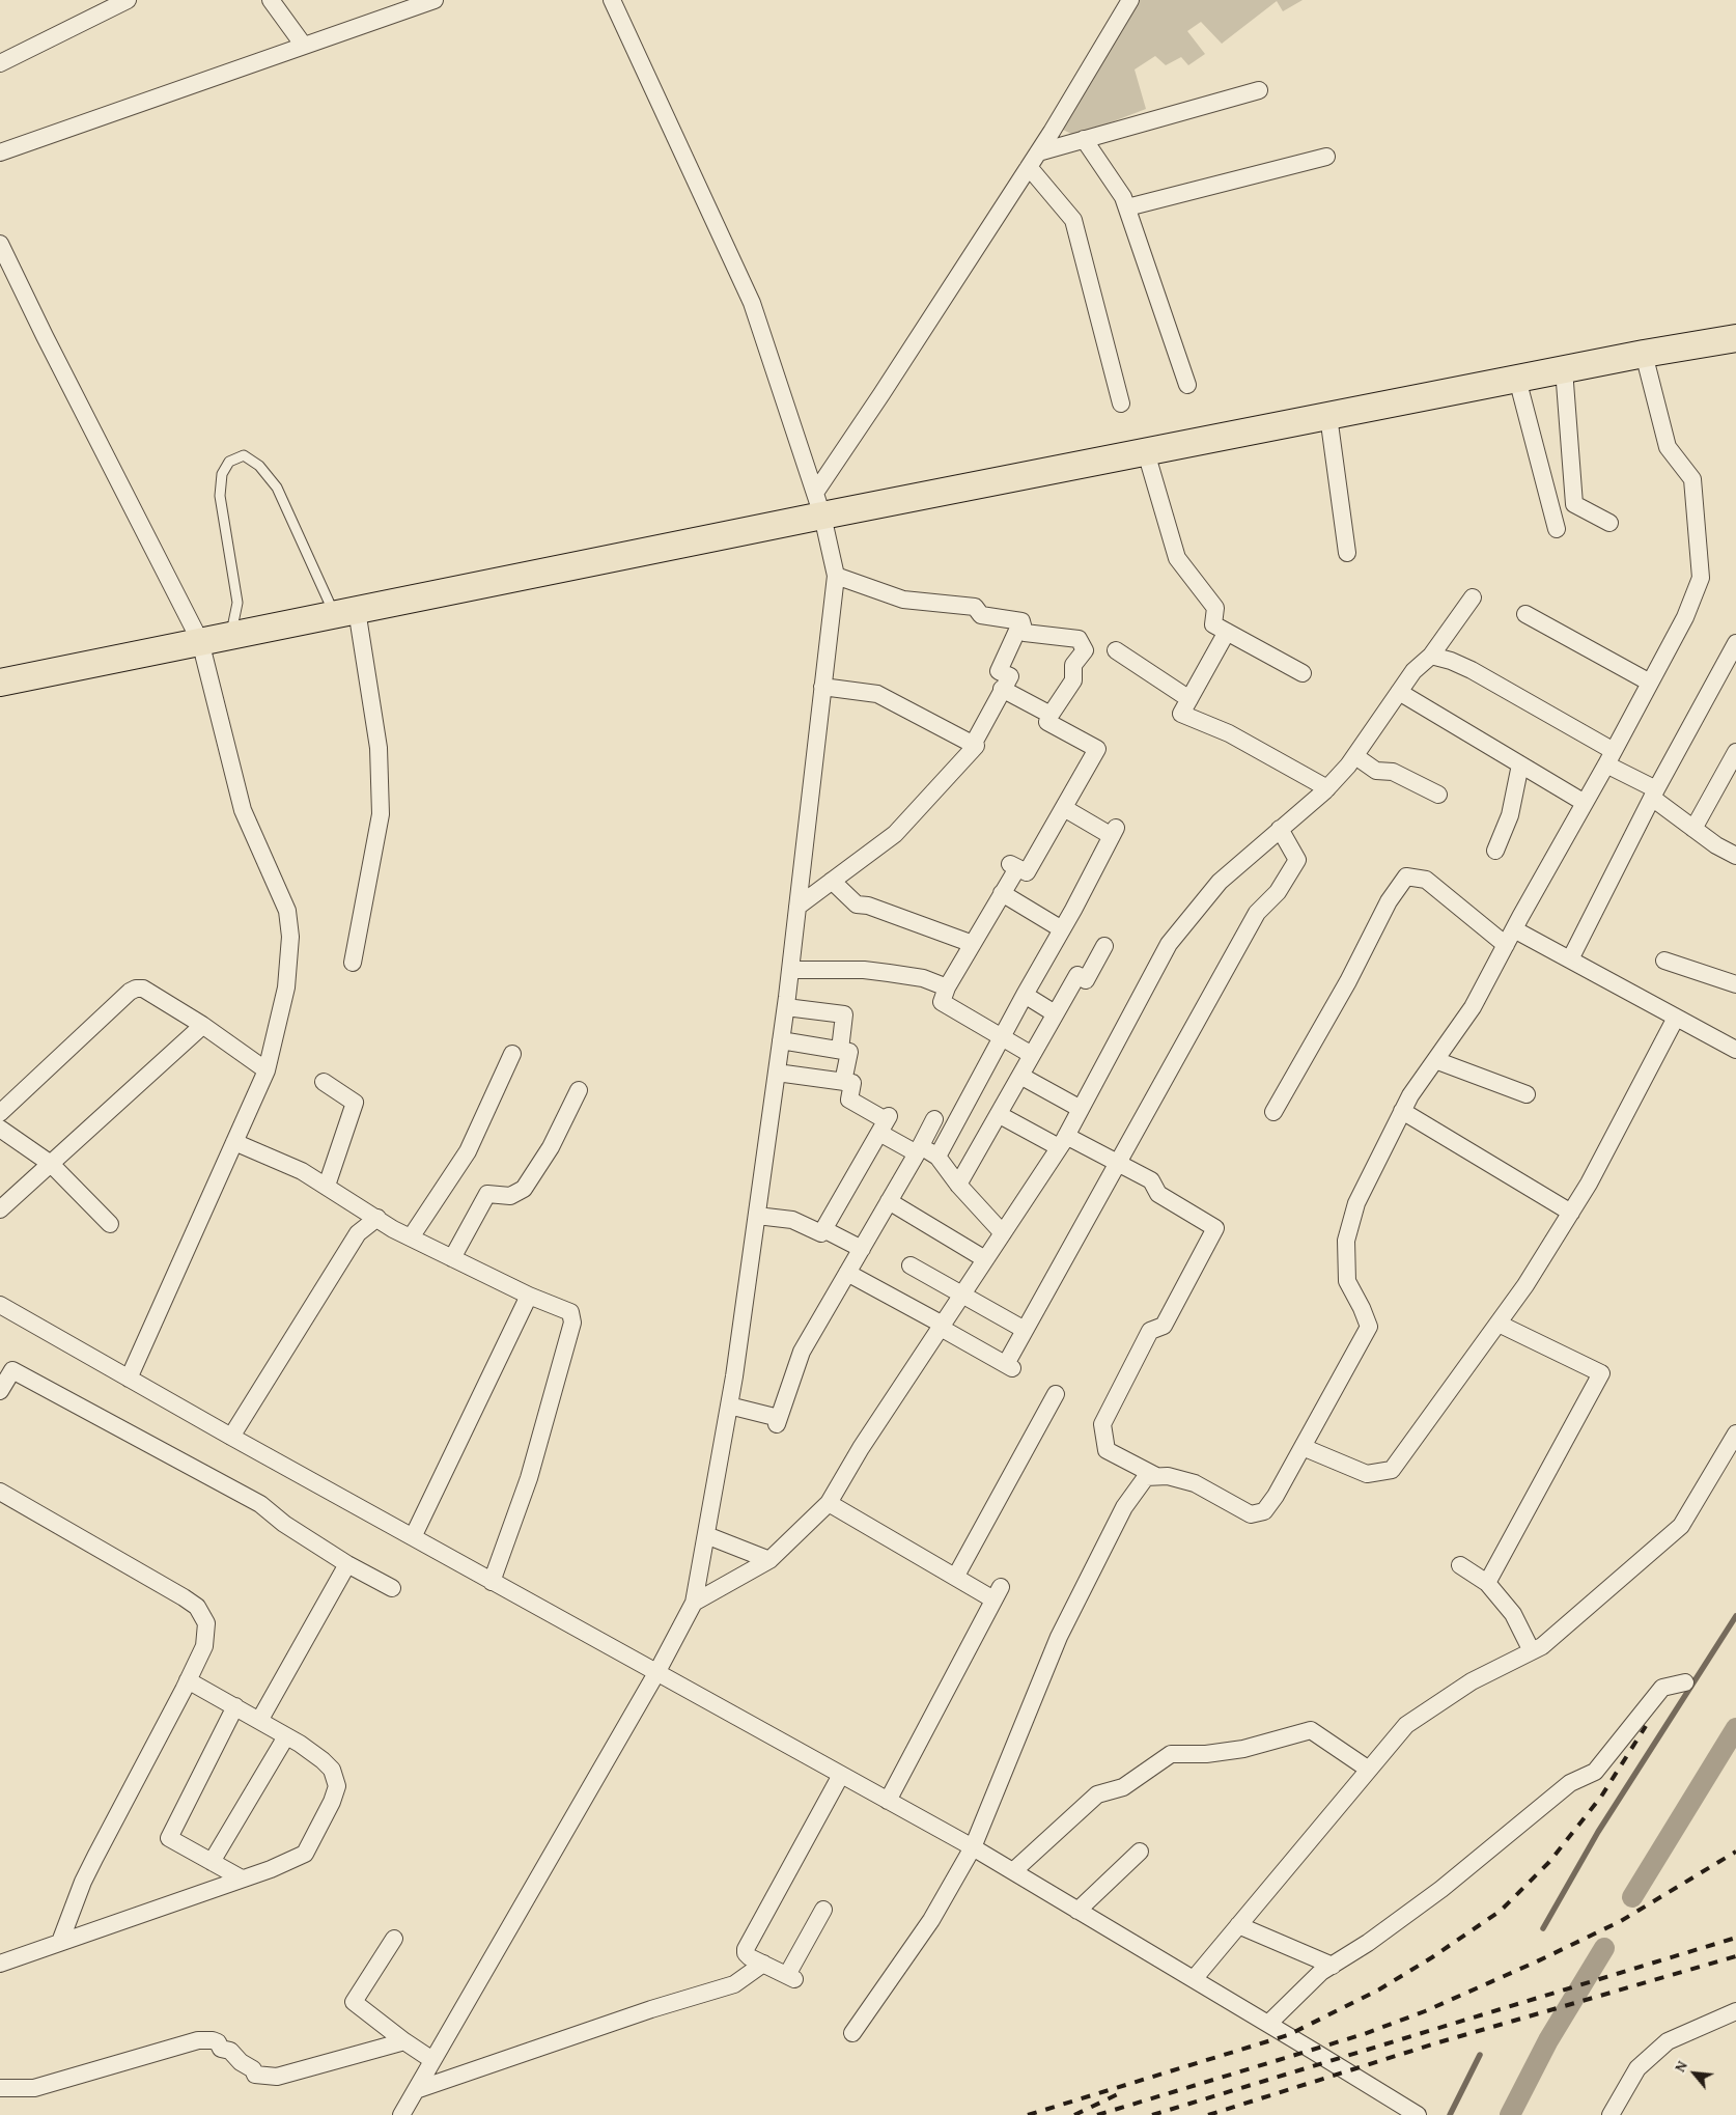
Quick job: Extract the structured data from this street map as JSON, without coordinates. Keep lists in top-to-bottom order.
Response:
{
  "north": "top left"
}
